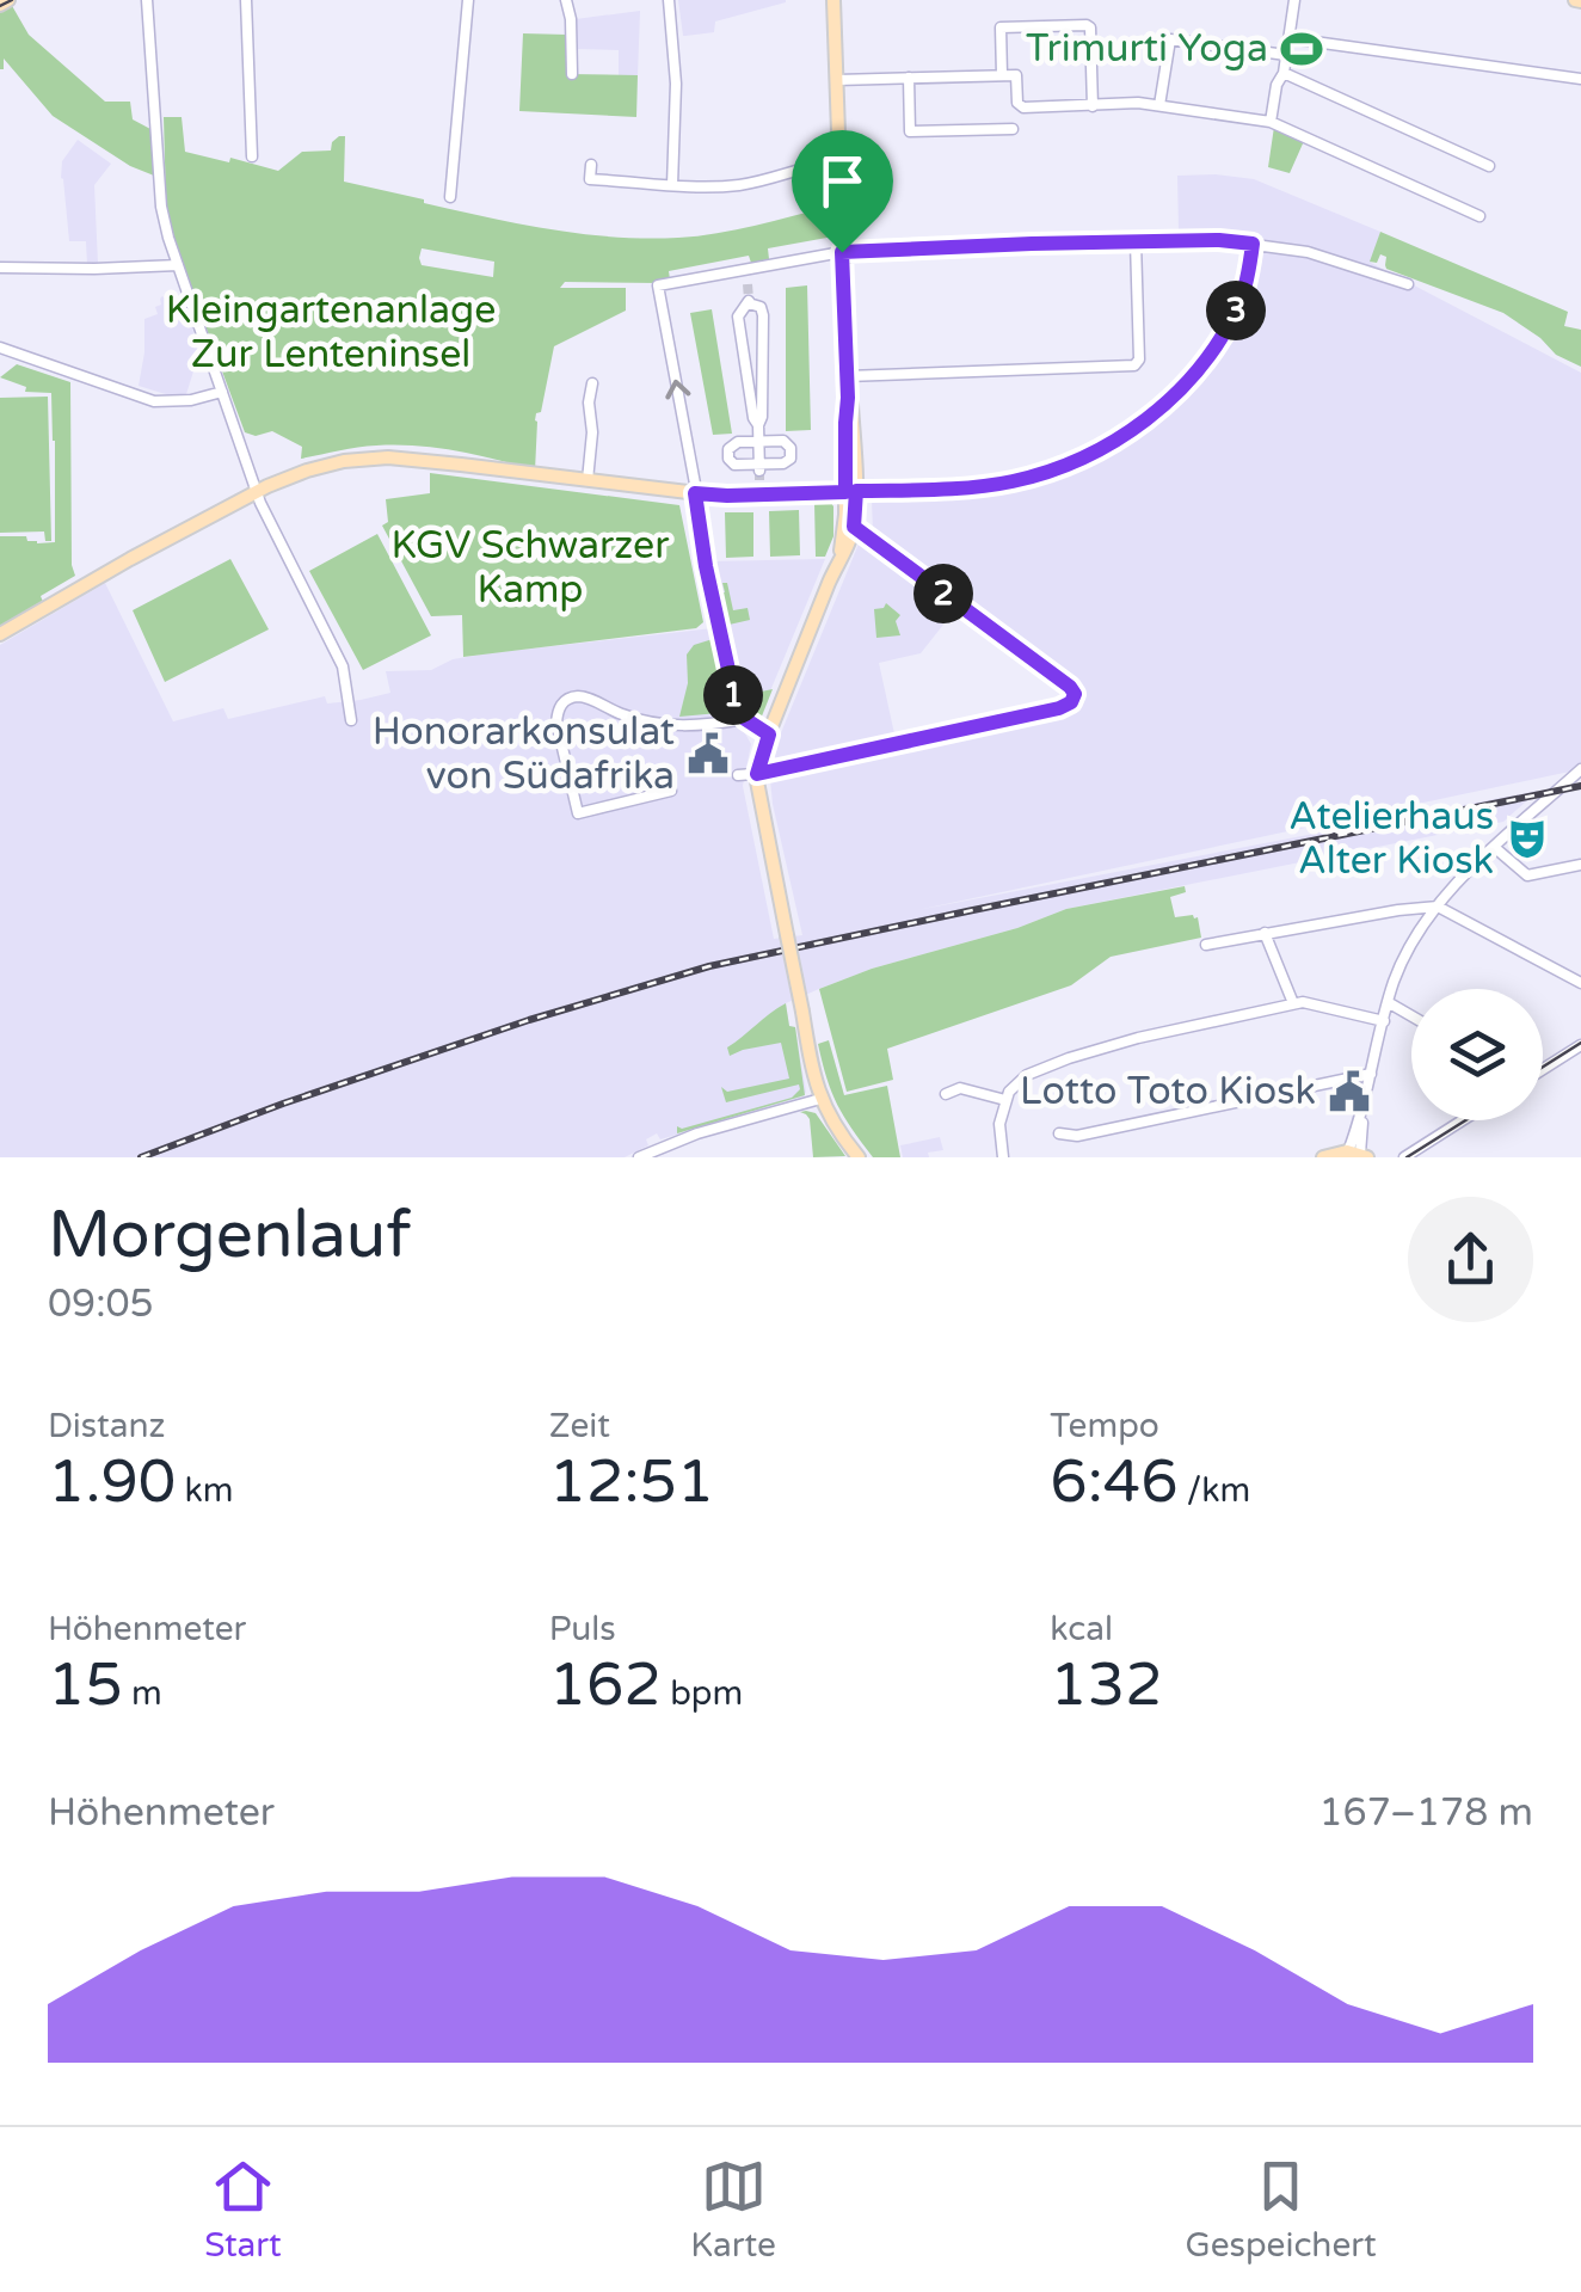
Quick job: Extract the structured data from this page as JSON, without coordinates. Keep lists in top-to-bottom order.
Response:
{
  "parks": ["Kleingartenanlage Zur Lenteninsel", "KGV Schwarzer Kamp"],
  "places": {
    "sports": ["Trimurti Yoga"],
    "public building": ["Honorarkonsulat von Südafrika", "Lotto Toto Kiosk"],
    "theatre": ["Atelierhaus Alter Kiosk"]
  },
  "page": {
    "pins": ["3", "2", "1"],
    "heading": ["Morgenlauf", "09:05"],
    "stats": [
      ["Distanz", "1.90 km"],
      ["Zeit", "12:51"],
      ["Tempo", "6:46 /km"],
      ["Höhenmeter", "15 m"],
      ["Puls", "162 bpm"],
      ["kcal", "132"]
    ],
    "chart": ["Höhenmeter", "167–178 m"],
    "tabs": ["Start", "Karte", "Gespeichert"]
  }
}
